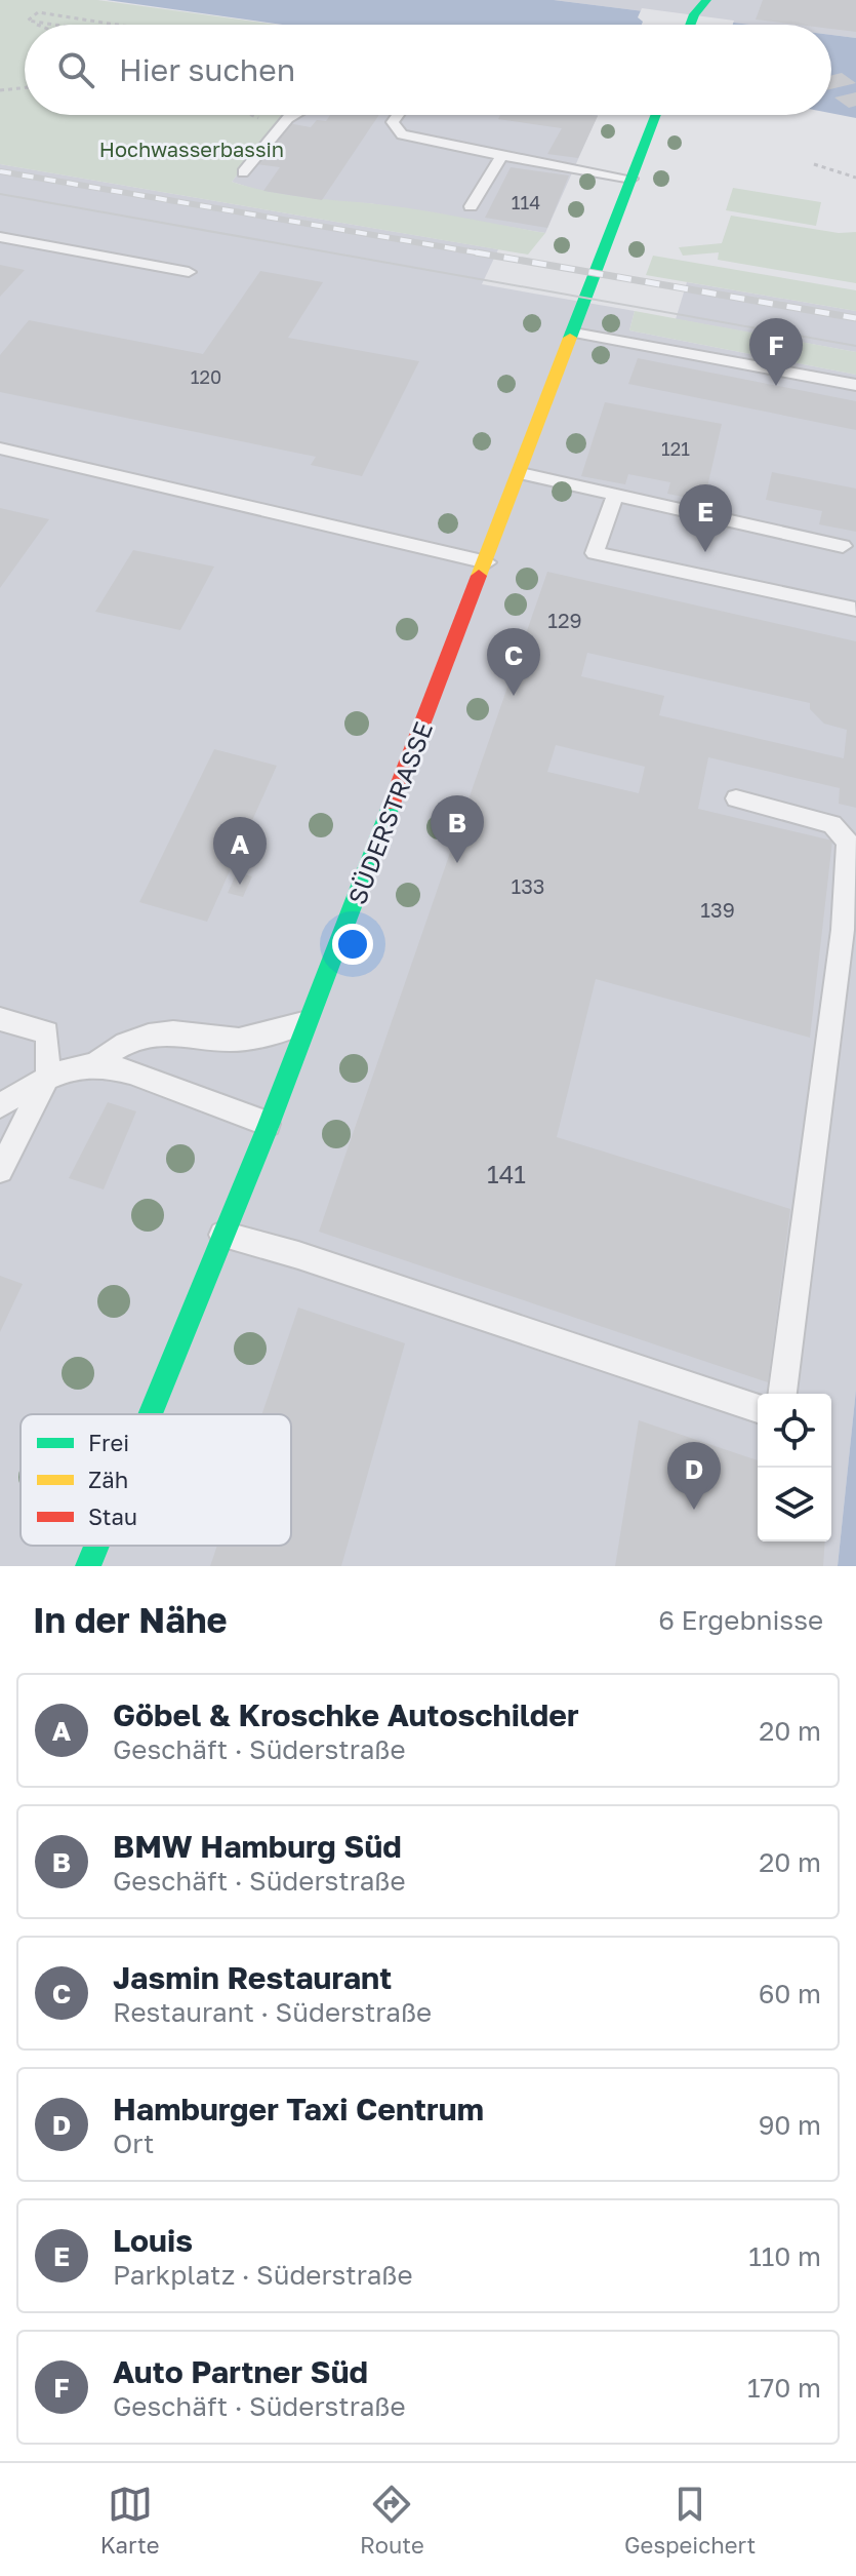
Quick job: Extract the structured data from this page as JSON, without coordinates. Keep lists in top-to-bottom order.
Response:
{
  "streets": {
    "main road": ["SÜDERSTRASSE"]
  },
  "parks": ["Hochwasserbassin"],
  "house_numbers": [
    "114",
    "120",
    "121",
    "129",
    "133",
    "139",
    "141"
  ],
  "legend": ["Frei", "Zäh", "Stau"],
  "page": {
    "search": "Hier suchen",
    "pins": [
      "F",
      "E",
      "C",
      "B",
      "A",
      "D"
    ],
    "heading": ["In der Nähe", "6 Ergebnisse"],
    "list": [
      {
        "mark": "A",
        "name": "Göbel & Kroschke Autoschilder",
        "note": "Geschäft · Süderstraße",
        "value": "20 m"
      },
      {
        "mark": "B",
        "name": "BMW Hamburg Süd",
        "note": "Geschäft · Süderstraße",
        "value": "20 m"
      },
      {
        "mark": "C",
        "name": "Jasmin Restaurant",
        "note": "Restaurant · Süderstraße",
        "value": "60 m"
      },
      {
        "mark": "D",
        "name": "Hamburger Taxi Centrum",
        "note": "Ort",
        "value": "90 m"
      },
      {
        "mark": "E",
        "name": "Louis",
        "note": "Parkplatz · Süderstraße",
        "value": "110 m"
      },
      {
        "mark": "F",
        "name": "Auto Partner Süd",
        "note": "Geschäft · Süderstraße",
        "value": "170 m"
      }
    ],
    "nav": ["Karte", "Route", "Gespeichert"]
  }
}
